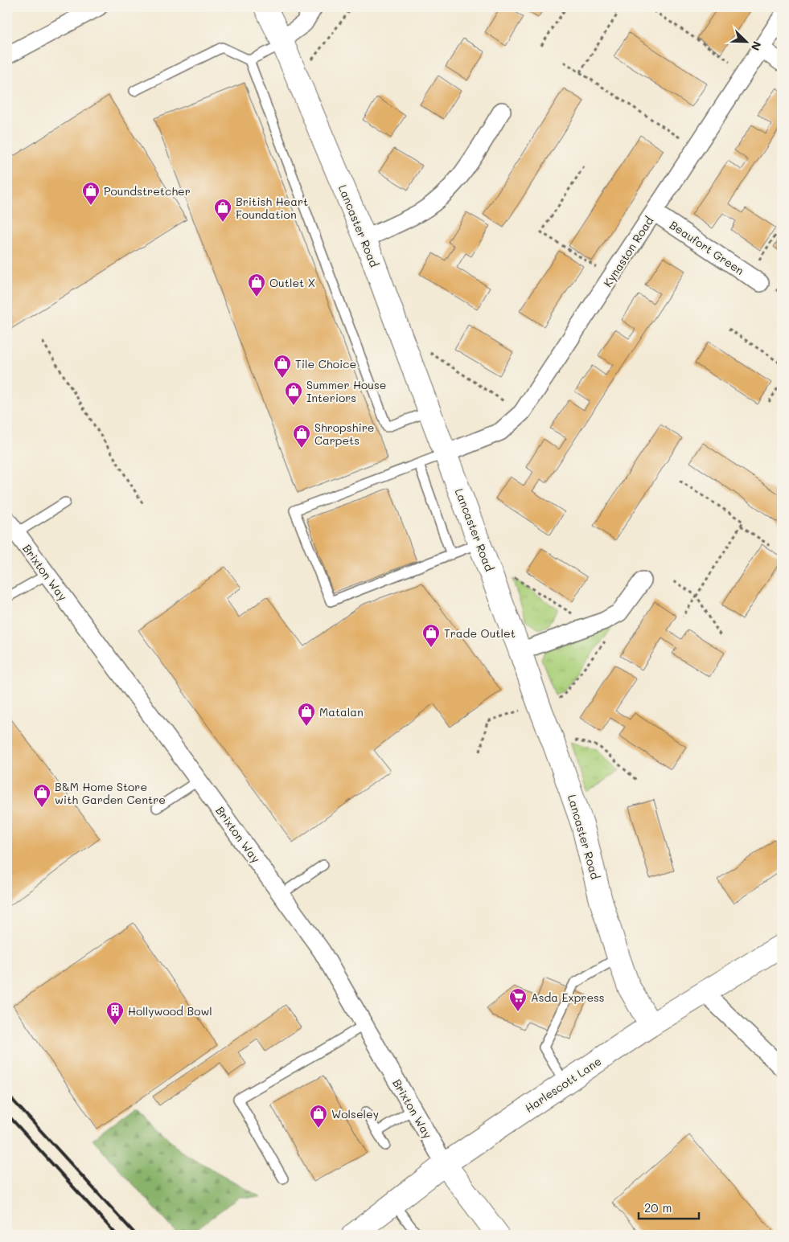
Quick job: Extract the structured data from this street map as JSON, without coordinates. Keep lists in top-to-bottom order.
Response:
{
  "streets": {
    "street": [
      "Lancaster Road",
      "Beaufort Green",
      "Kynaston Road",
      "Brixton Way",
      "Harlescott Lane"
    ]
  },
  "crossings": [
    ["Lancaster Road", "Kynaston Road"],
    ["Lancaster Road", "Harlescott Lane"],
    ["Beaufort Green", "Kynaston Road"],
    ["Brixton Way", "Harlescott Lane"]
  ],
  "places": {
    "shop": [
      "Poundstretcher",
      "British Heart Foundation",
      "Outlet X",
      "Tile Choice",
      "Summer House Interiors",
      "Shropshire Carpets",
      "Trade Outlet",
      "Matalan",
      "B&M Home Store with Garden Centre",
      "Wolseley"
    ],
    "supermarket": ["Asda Express"],
    "building": ["Hollywood Bowl"]
  },
  "scale_bar": "20 m",
  "north": "bottom right"
}
